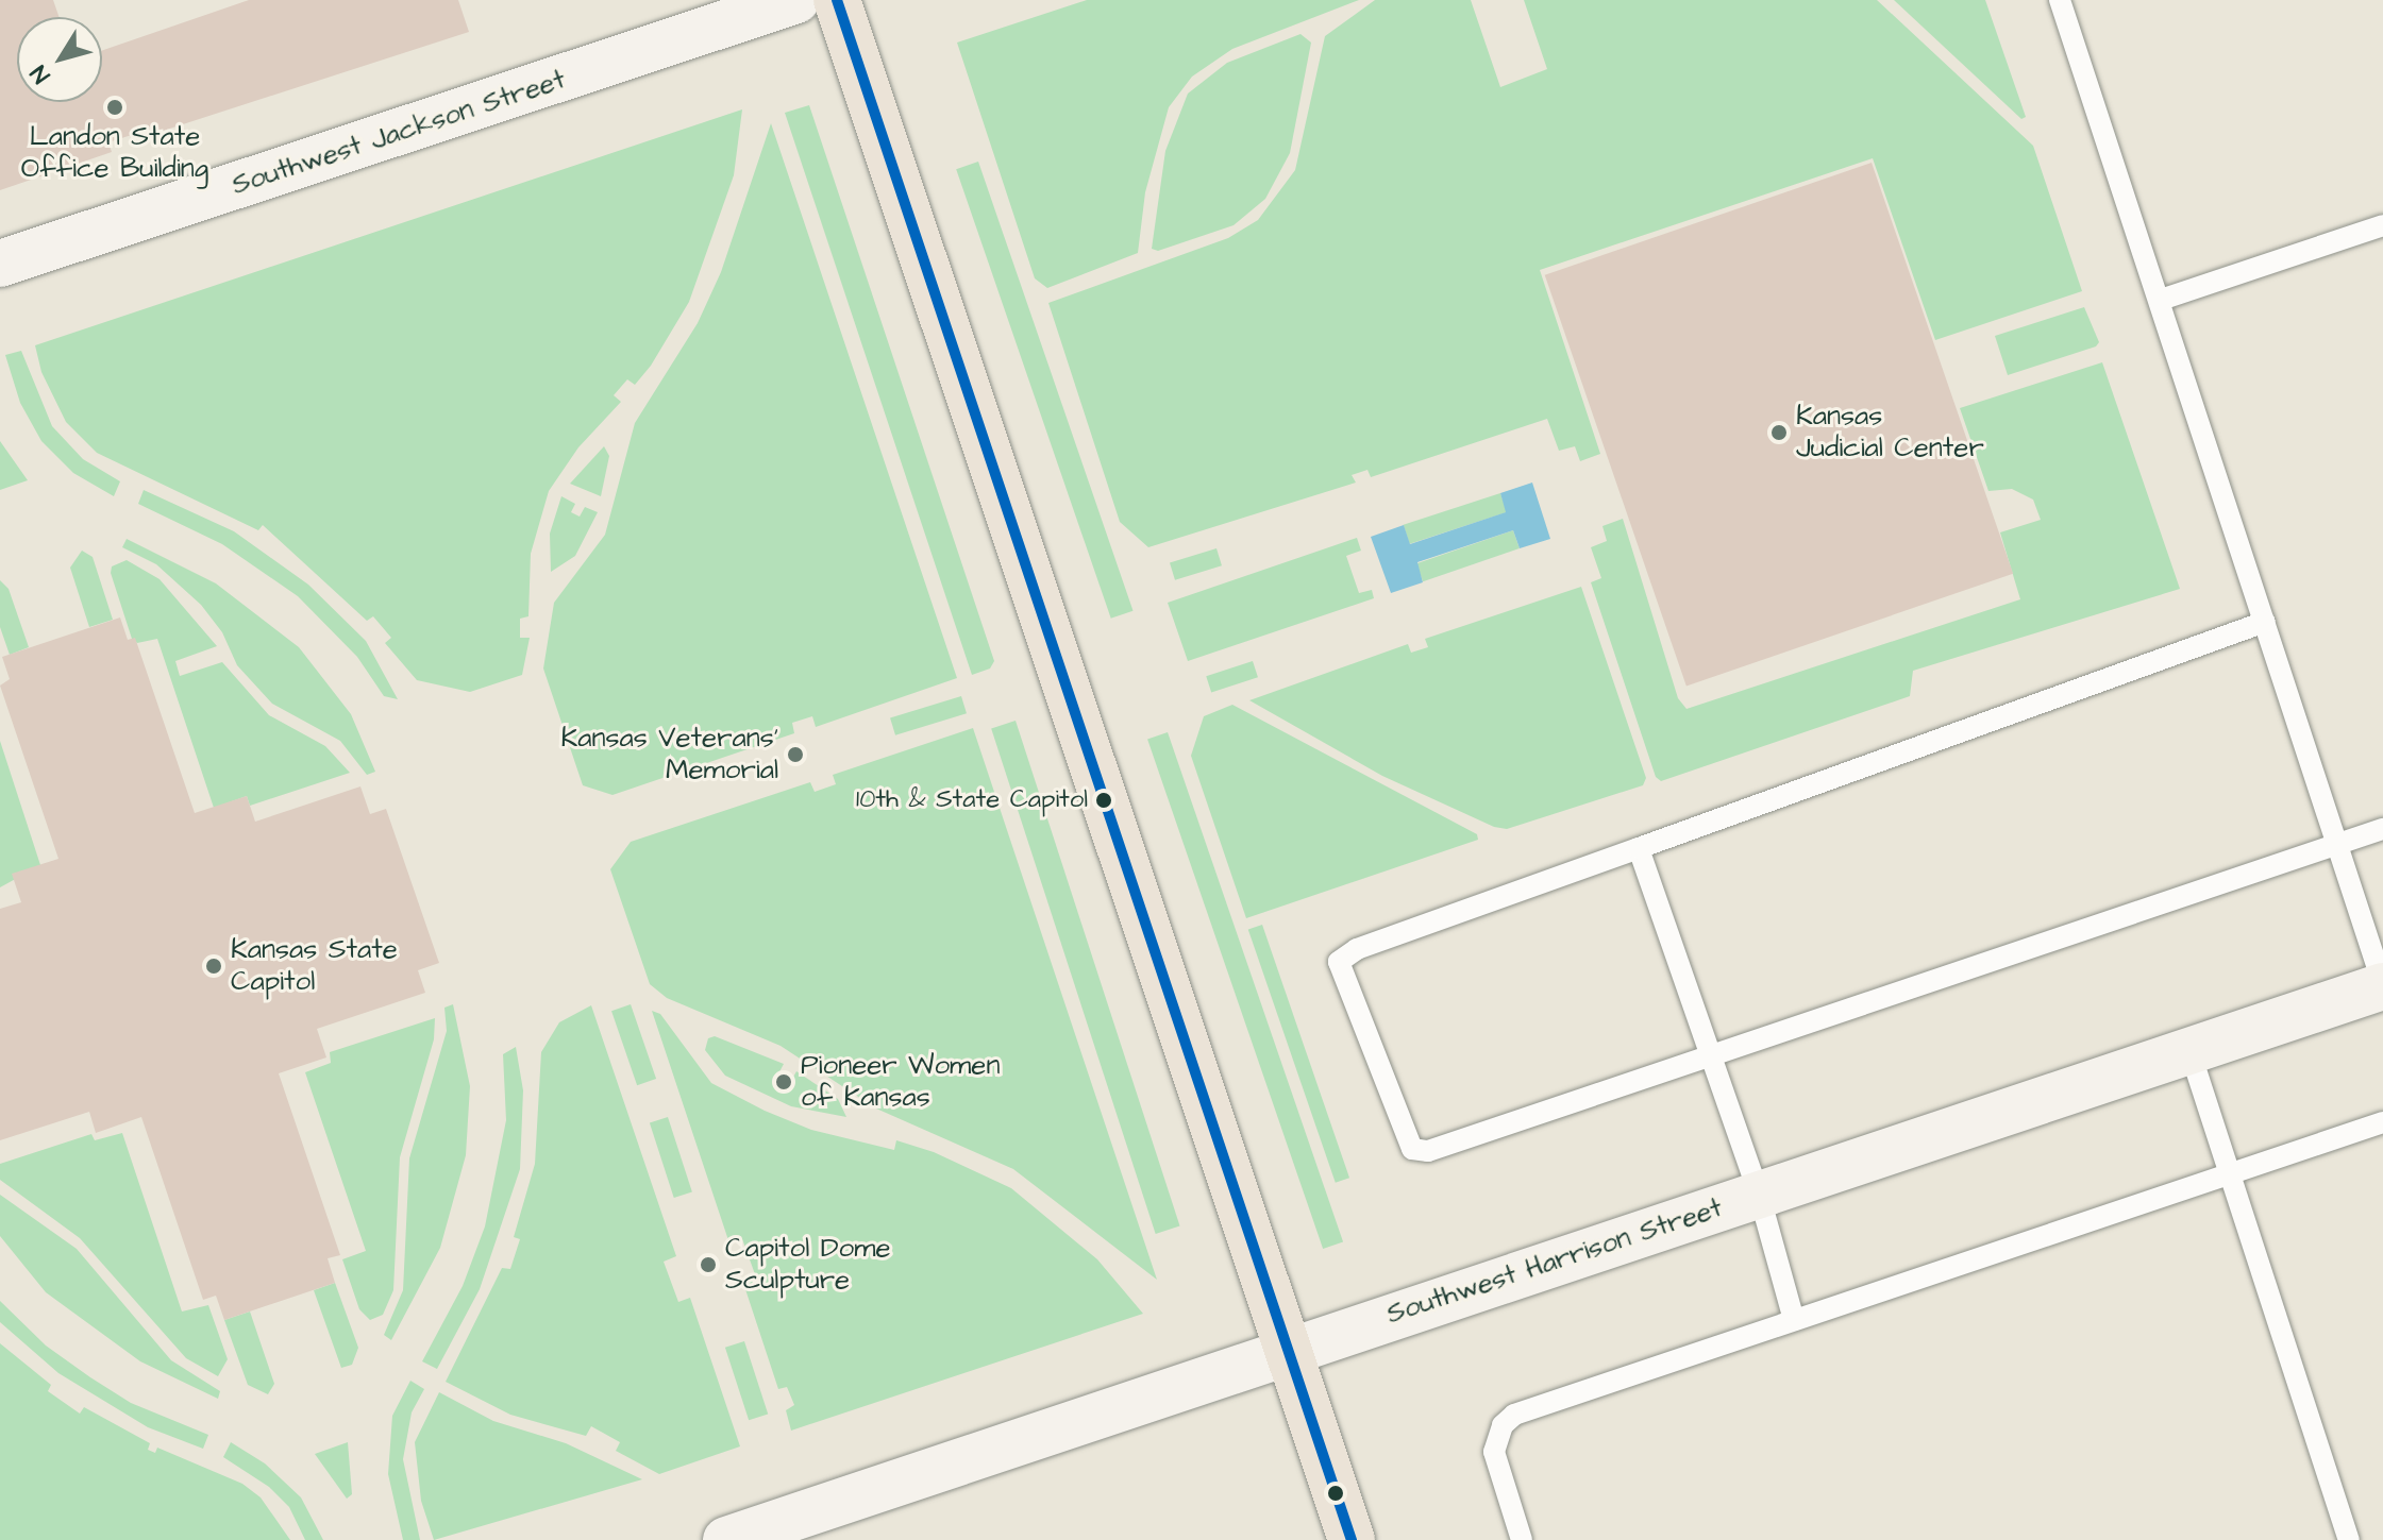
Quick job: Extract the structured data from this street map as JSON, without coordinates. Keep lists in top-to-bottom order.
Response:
{
  "streets": {
    "main road": ["Southwest Jackson Street", "Southwest Harrison Street"]
  },
  "places": [
    "Landon State Office Building",
    "Kansas Judicial Center",
    "Kansas Veterans' Memorial",
    "10th & State Capitol",
    "Kansas State Capitol",
    "Pioneer Women of Kansas",
    "Capitol Dome Sculpture"
  ],
  "north": "bottom left"
}
